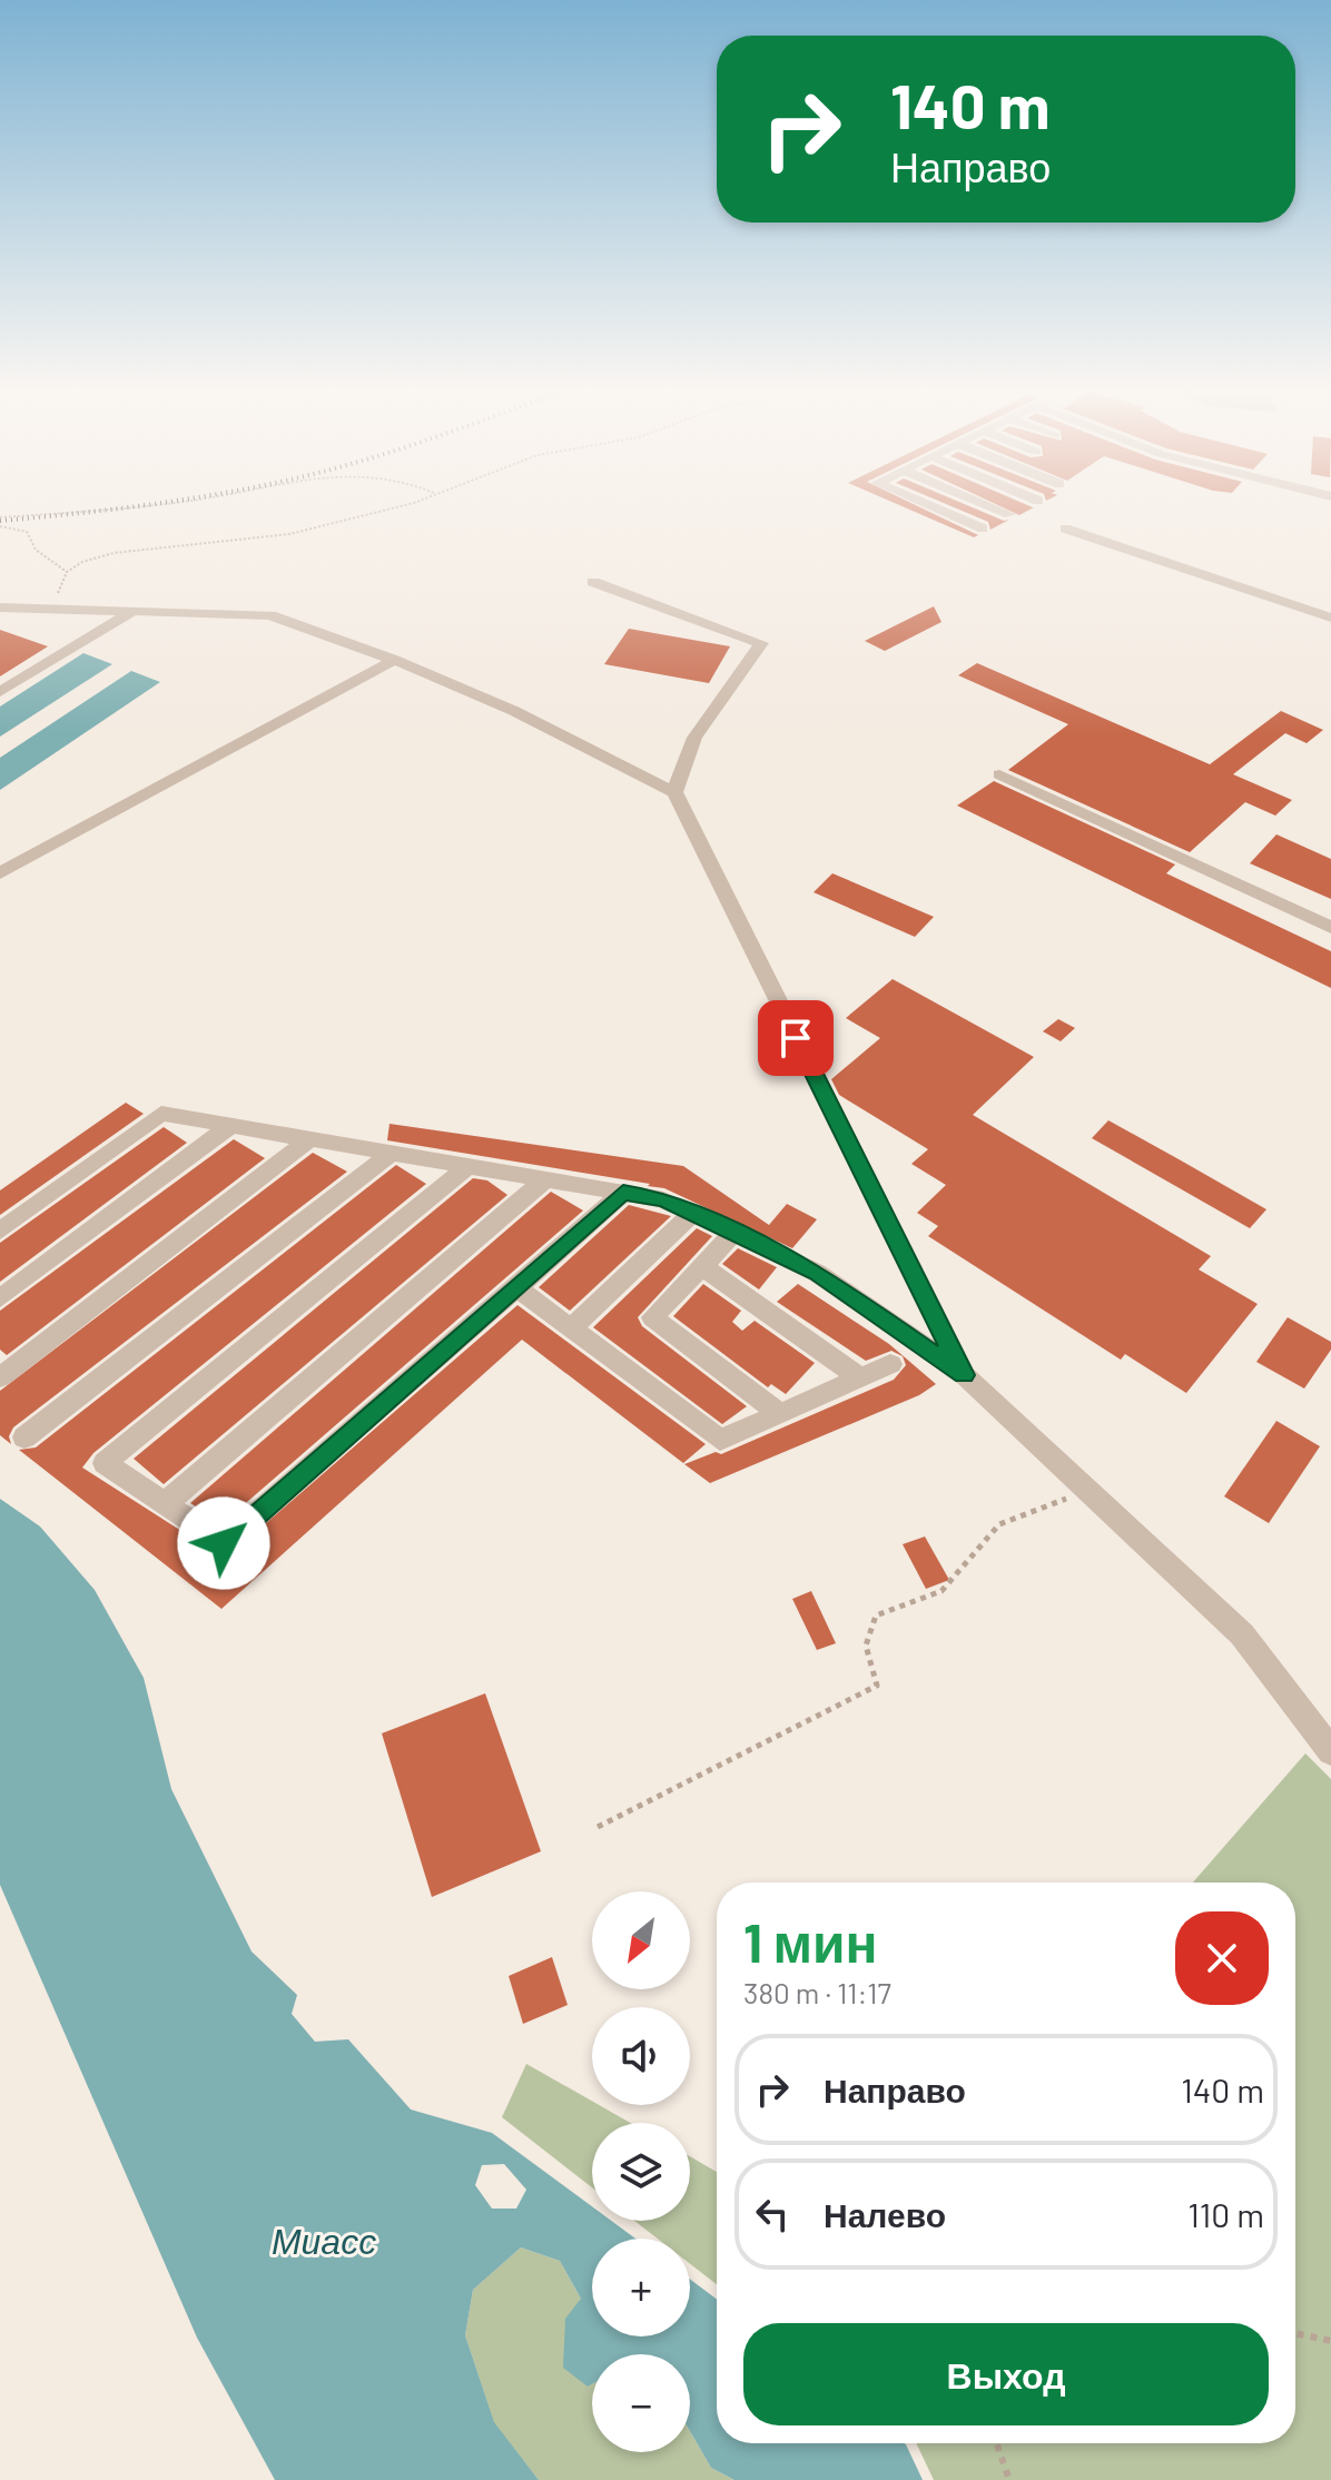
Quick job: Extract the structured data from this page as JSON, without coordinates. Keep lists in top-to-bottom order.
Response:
{
  "water": ["Миасс"],
  "north": "bottom left",
  "page": {
    "turn": ["140 m", "Направо"],
    "heading": ["1 мин", "380 m · 11:17"],
    "map_buttons": ["+", "−"],
    "list": [
      {
        "name": "Направо",
        "value": "140 m"
      },
      {
        "name": "Налево",
        "value": "110 m"
      }
    ],
    "buttons": "Выход"
  }
}
